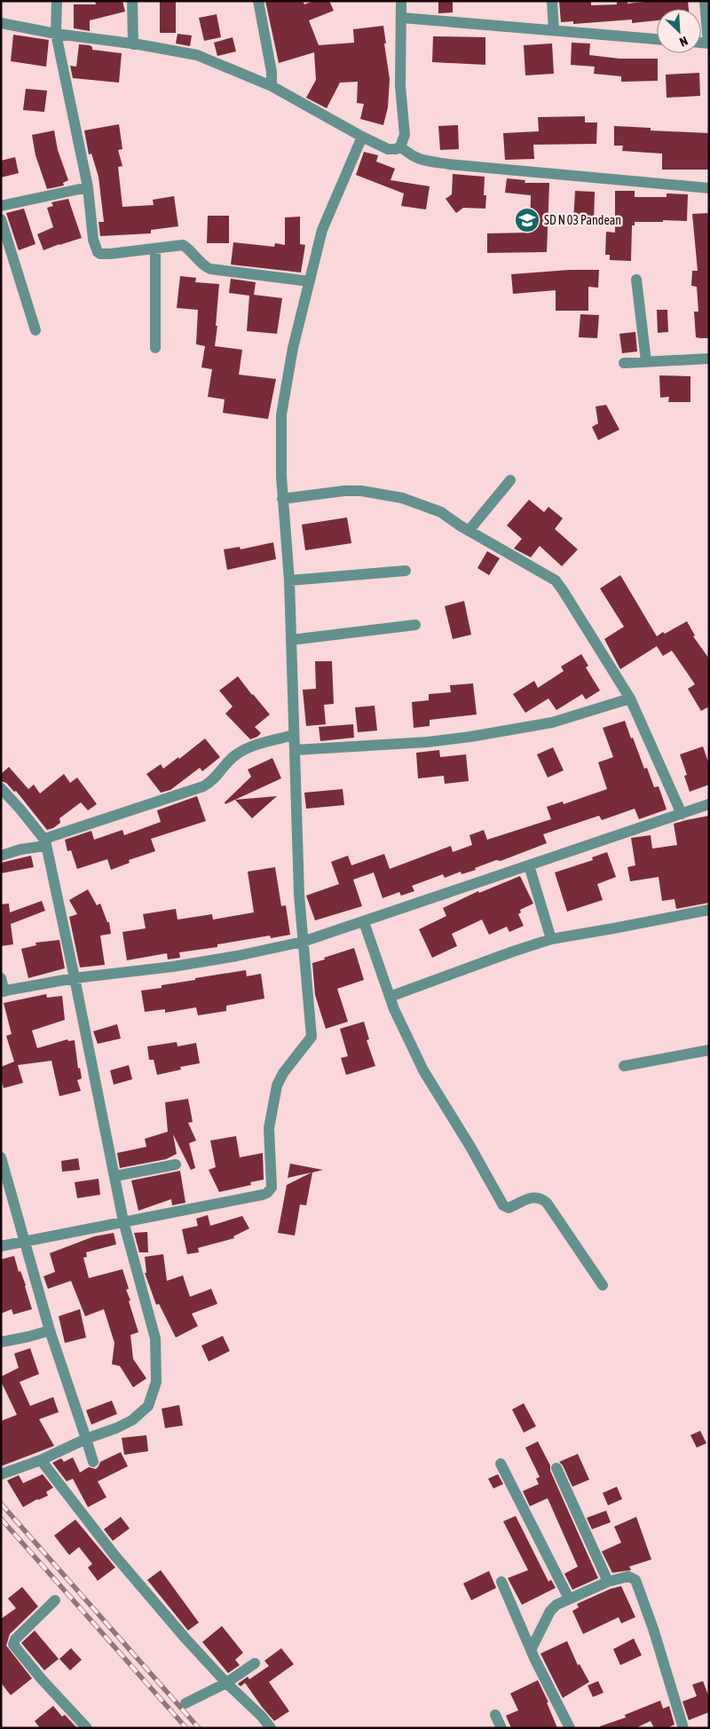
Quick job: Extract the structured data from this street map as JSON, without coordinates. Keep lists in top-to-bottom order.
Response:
{
  "places": {
    "school or university": ["SD N 03 Pandean"]
  },
  "north": "bottom right"
}
